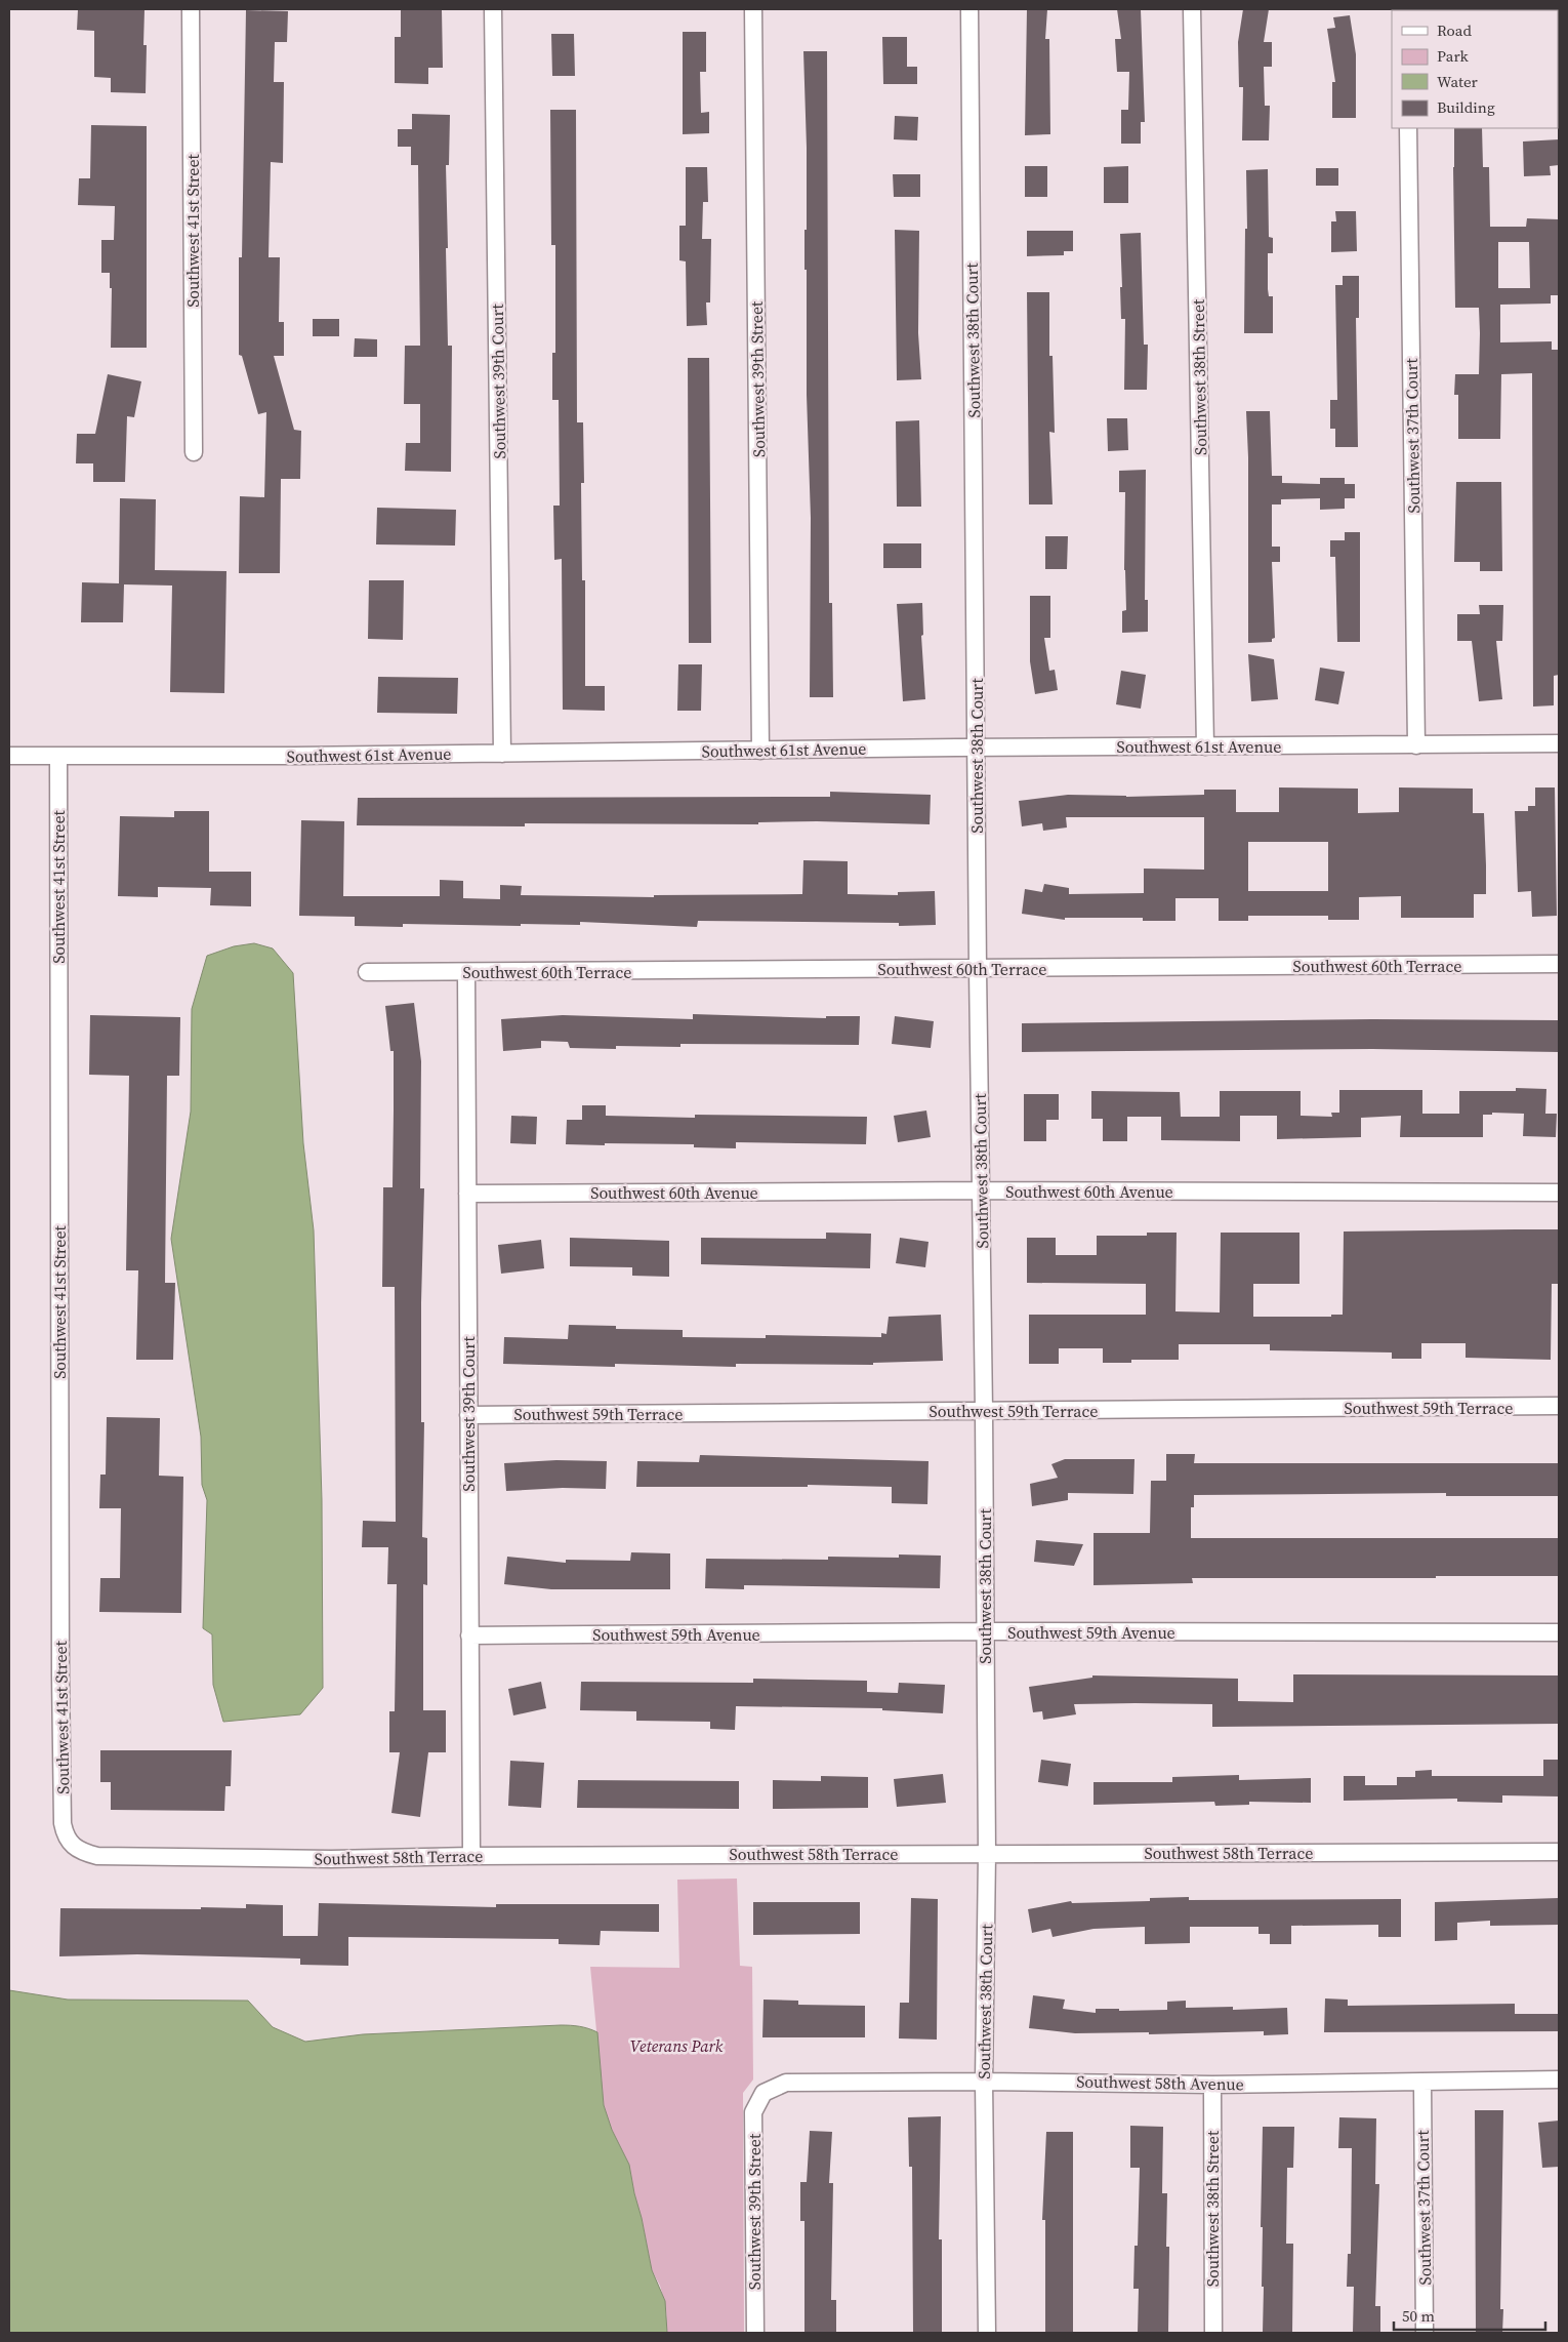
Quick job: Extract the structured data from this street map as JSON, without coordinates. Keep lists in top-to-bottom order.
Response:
{
  "streets": {
    "street": [
      "Southwest 41st Street",
      "Southwest 38th Court",
      "Southwest 38th Street",
      "Southwest 39th Street",
      "Southwest 39th Court",
      "Southwest 37th Court",
      "Southwest 61st Avenue",
      "Southwest 60th Terrace",
      "Southwest 60th Avenue",
      "Southwest 59th Terrace",
      "Southwest 59th Avenue",
      "Southwest 58th Terrace",
      "Southwest 58th Avenue"
    ]
  },
  "crossings": [
    ["Southwest 41st Street", "Southwest 61st Avenue"],
    ["Southwest 41st Street", "Southwest 58th Terrace"],
    ["Southwest 38th Court", "Southwest 61st Avenue"],
    ["Southwest 38th Court", "Southwest 60th Terrace"],
    ["Southwest 38th Court", "Southwest 60th Avenue"],
    ["Southwest 38th Court", "Southwest 59th Terrace"],
    ["Southwest 38th Court", "Southwest 59th Avenue"],
    ["Southwest 38th Court", "Southwest 58th Terrace"],
    ["Southwest 38th Court", "Southwest 58th Avenue"],
    ["Southwest 38th Street", "Southwest 61st Avenue"],
    ["Southwest 38th Street", "Southwest 58th Avenue"],
    ["Southwest 39th Street", "Southwest 61st Avenue"],
    ["Southwest 39th Street", "Southwest 58th Avenue"],
    ["Southwest 39th Court", "Southwest 61st Avenue"],
    ["Southwest 39th Court", "Southwest 60th Terrace"],
    ["Southwest 39th Court", "Southwest 60th Avenue"],
    ["Southwest 39th Court", "Southwest 59th Terrace"],
    ["Southwest 39th Court", "Southwest 59th Avenue"],
    ["Southwest 39th Court", "Southwest 58th Terrace"],
    ["Southwest 37th Court", "Southwest 61st Avenue"],
    ["Southwest 37th Court", "Southwest 58th Avenue"]
  ],
  "parks": ["Veterans Park"],
  "legend": [
    "Road",
    "Park",
    "Water",
    "Building"
  ],
  "scale_bar": "50 m"
}
